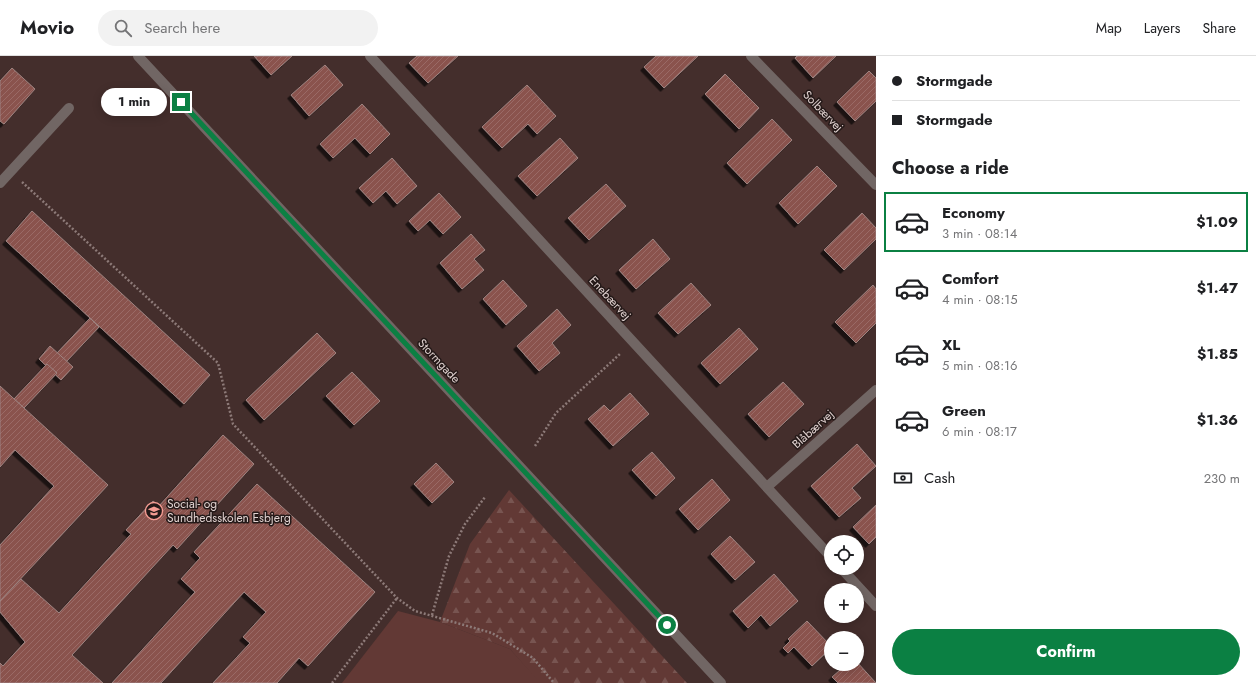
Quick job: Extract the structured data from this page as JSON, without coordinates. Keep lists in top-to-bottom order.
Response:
{
  "streets": {
    "street": [
      "Solbærvej",
      "Enebærvej",
      "Stormgade",
      "Blåbærvej"
    ]
  },
  "crossings": [
    ["Enebærvej", "Blåbærvej"]
  ],
  "places": {
    "school or university": ["Social- og Sundhedsskolen Esbjerg"]
  },
  "page": {
    "header": "Movio",
    "search": "Search here",
    "nav": ["Map", "Layers", "Share"],
    "banner": ["Stormgade", "Stormgade"],
    "bubble": "1 min",
    "heading": "Choose a ride",
    "list": [
      {
        "name": "Economy",
        "note": "3 min · 08:14",
        "value": "$1.09"
      },
      {
        "name": "Comfort",
        "note": "4 min · 08:15",
        "value": "$1.47"
      },
      {
        "name": "XL",
        "note": "5 min · 08:16",
        "value": "$1.85"
      },
      {
        "name": "Green",
        "note": "6 min · 08:17",
        "value": "$1.36"
      }
    ],
    "pay": ["Cash", "230 m"],
    "map_buttons": ["+", "−"],
    "buttons": "Confirm"
  }
}
